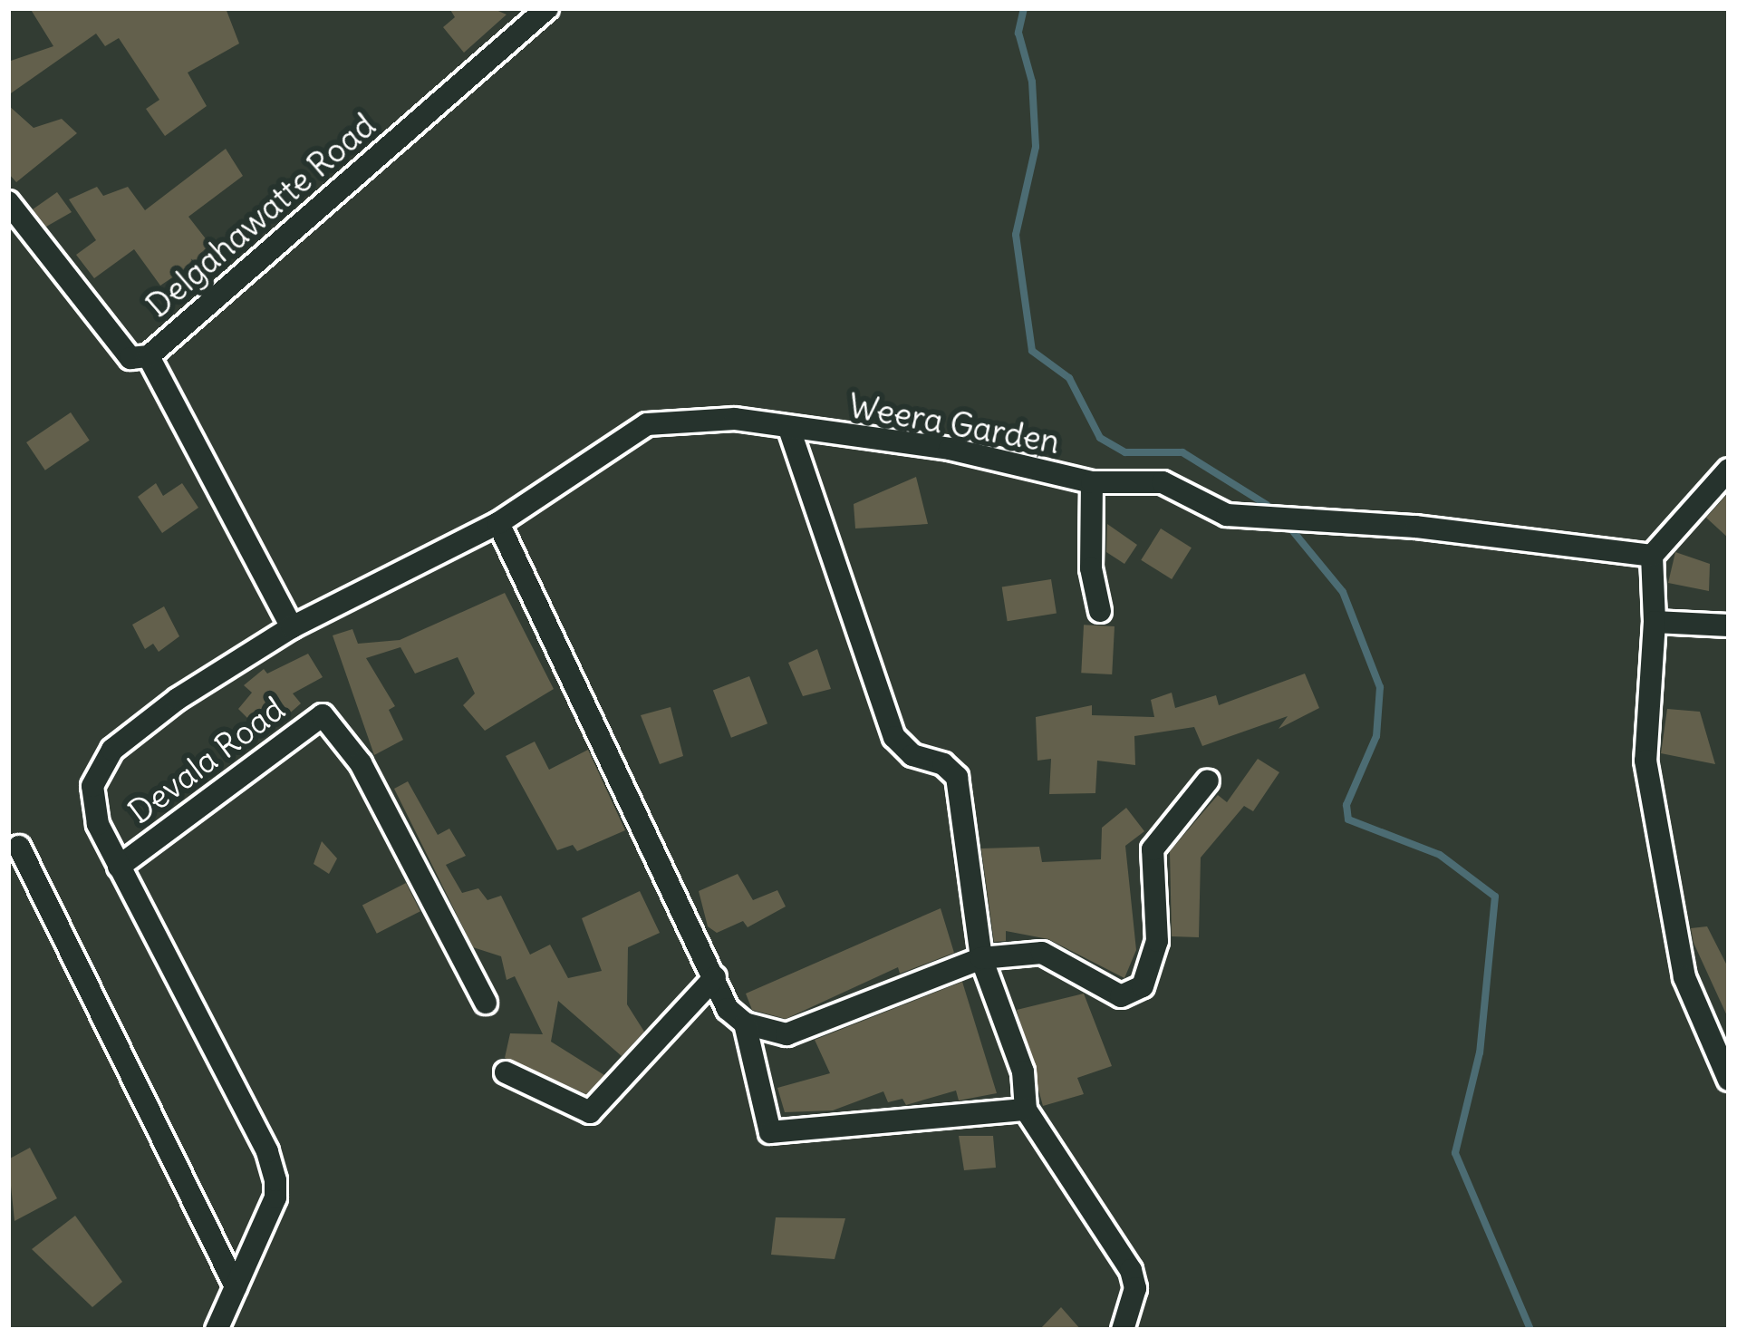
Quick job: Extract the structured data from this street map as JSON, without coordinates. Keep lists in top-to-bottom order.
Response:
{
  "streets": {
    "street": ["Delgahawatte Road", "Weera Garden", "Devala Road"]
  },
  "crossings": [
    ["Delgahawatte Road", "Weera Garden"],
    ["Weera Garden", "Devala Road"]
  ]
}
